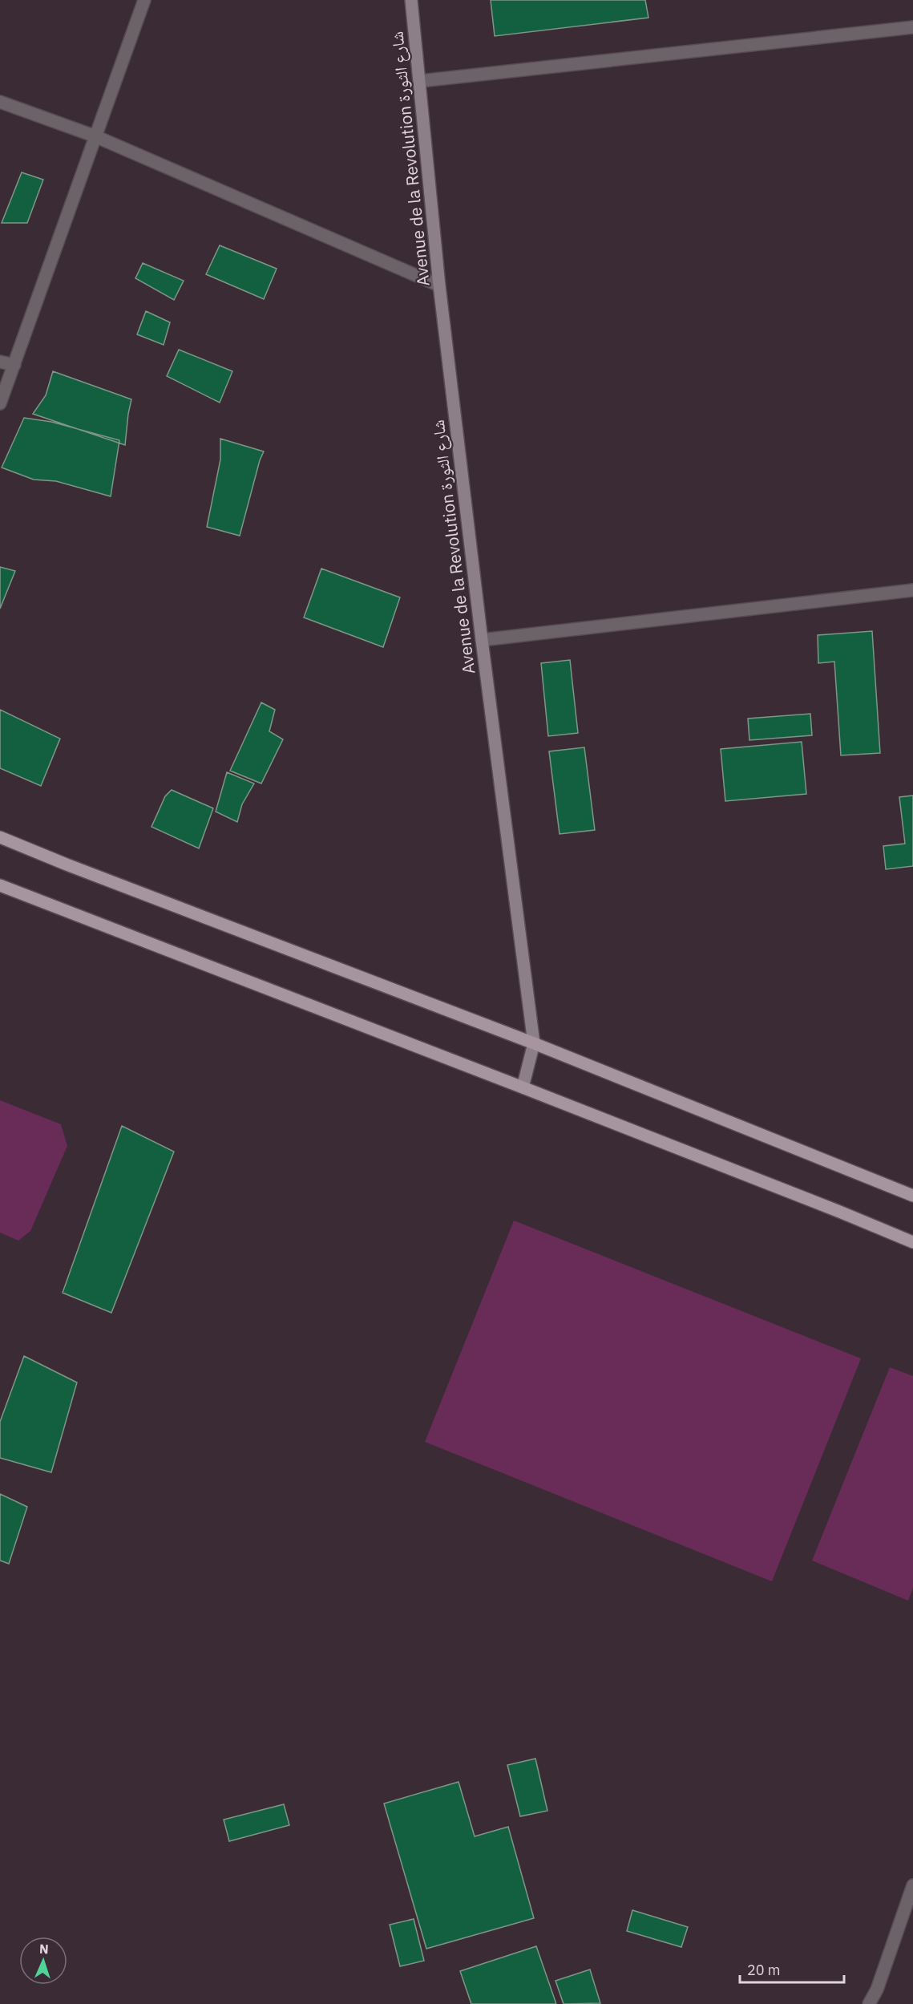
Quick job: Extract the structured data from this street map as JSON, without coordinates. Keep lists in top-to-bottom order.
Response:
{
  "streets": {
    "street": ["Avenue de la Revolution شارع الثورة"]
  },
  "scale_bar": "20 m",
  "north": "top"
}
